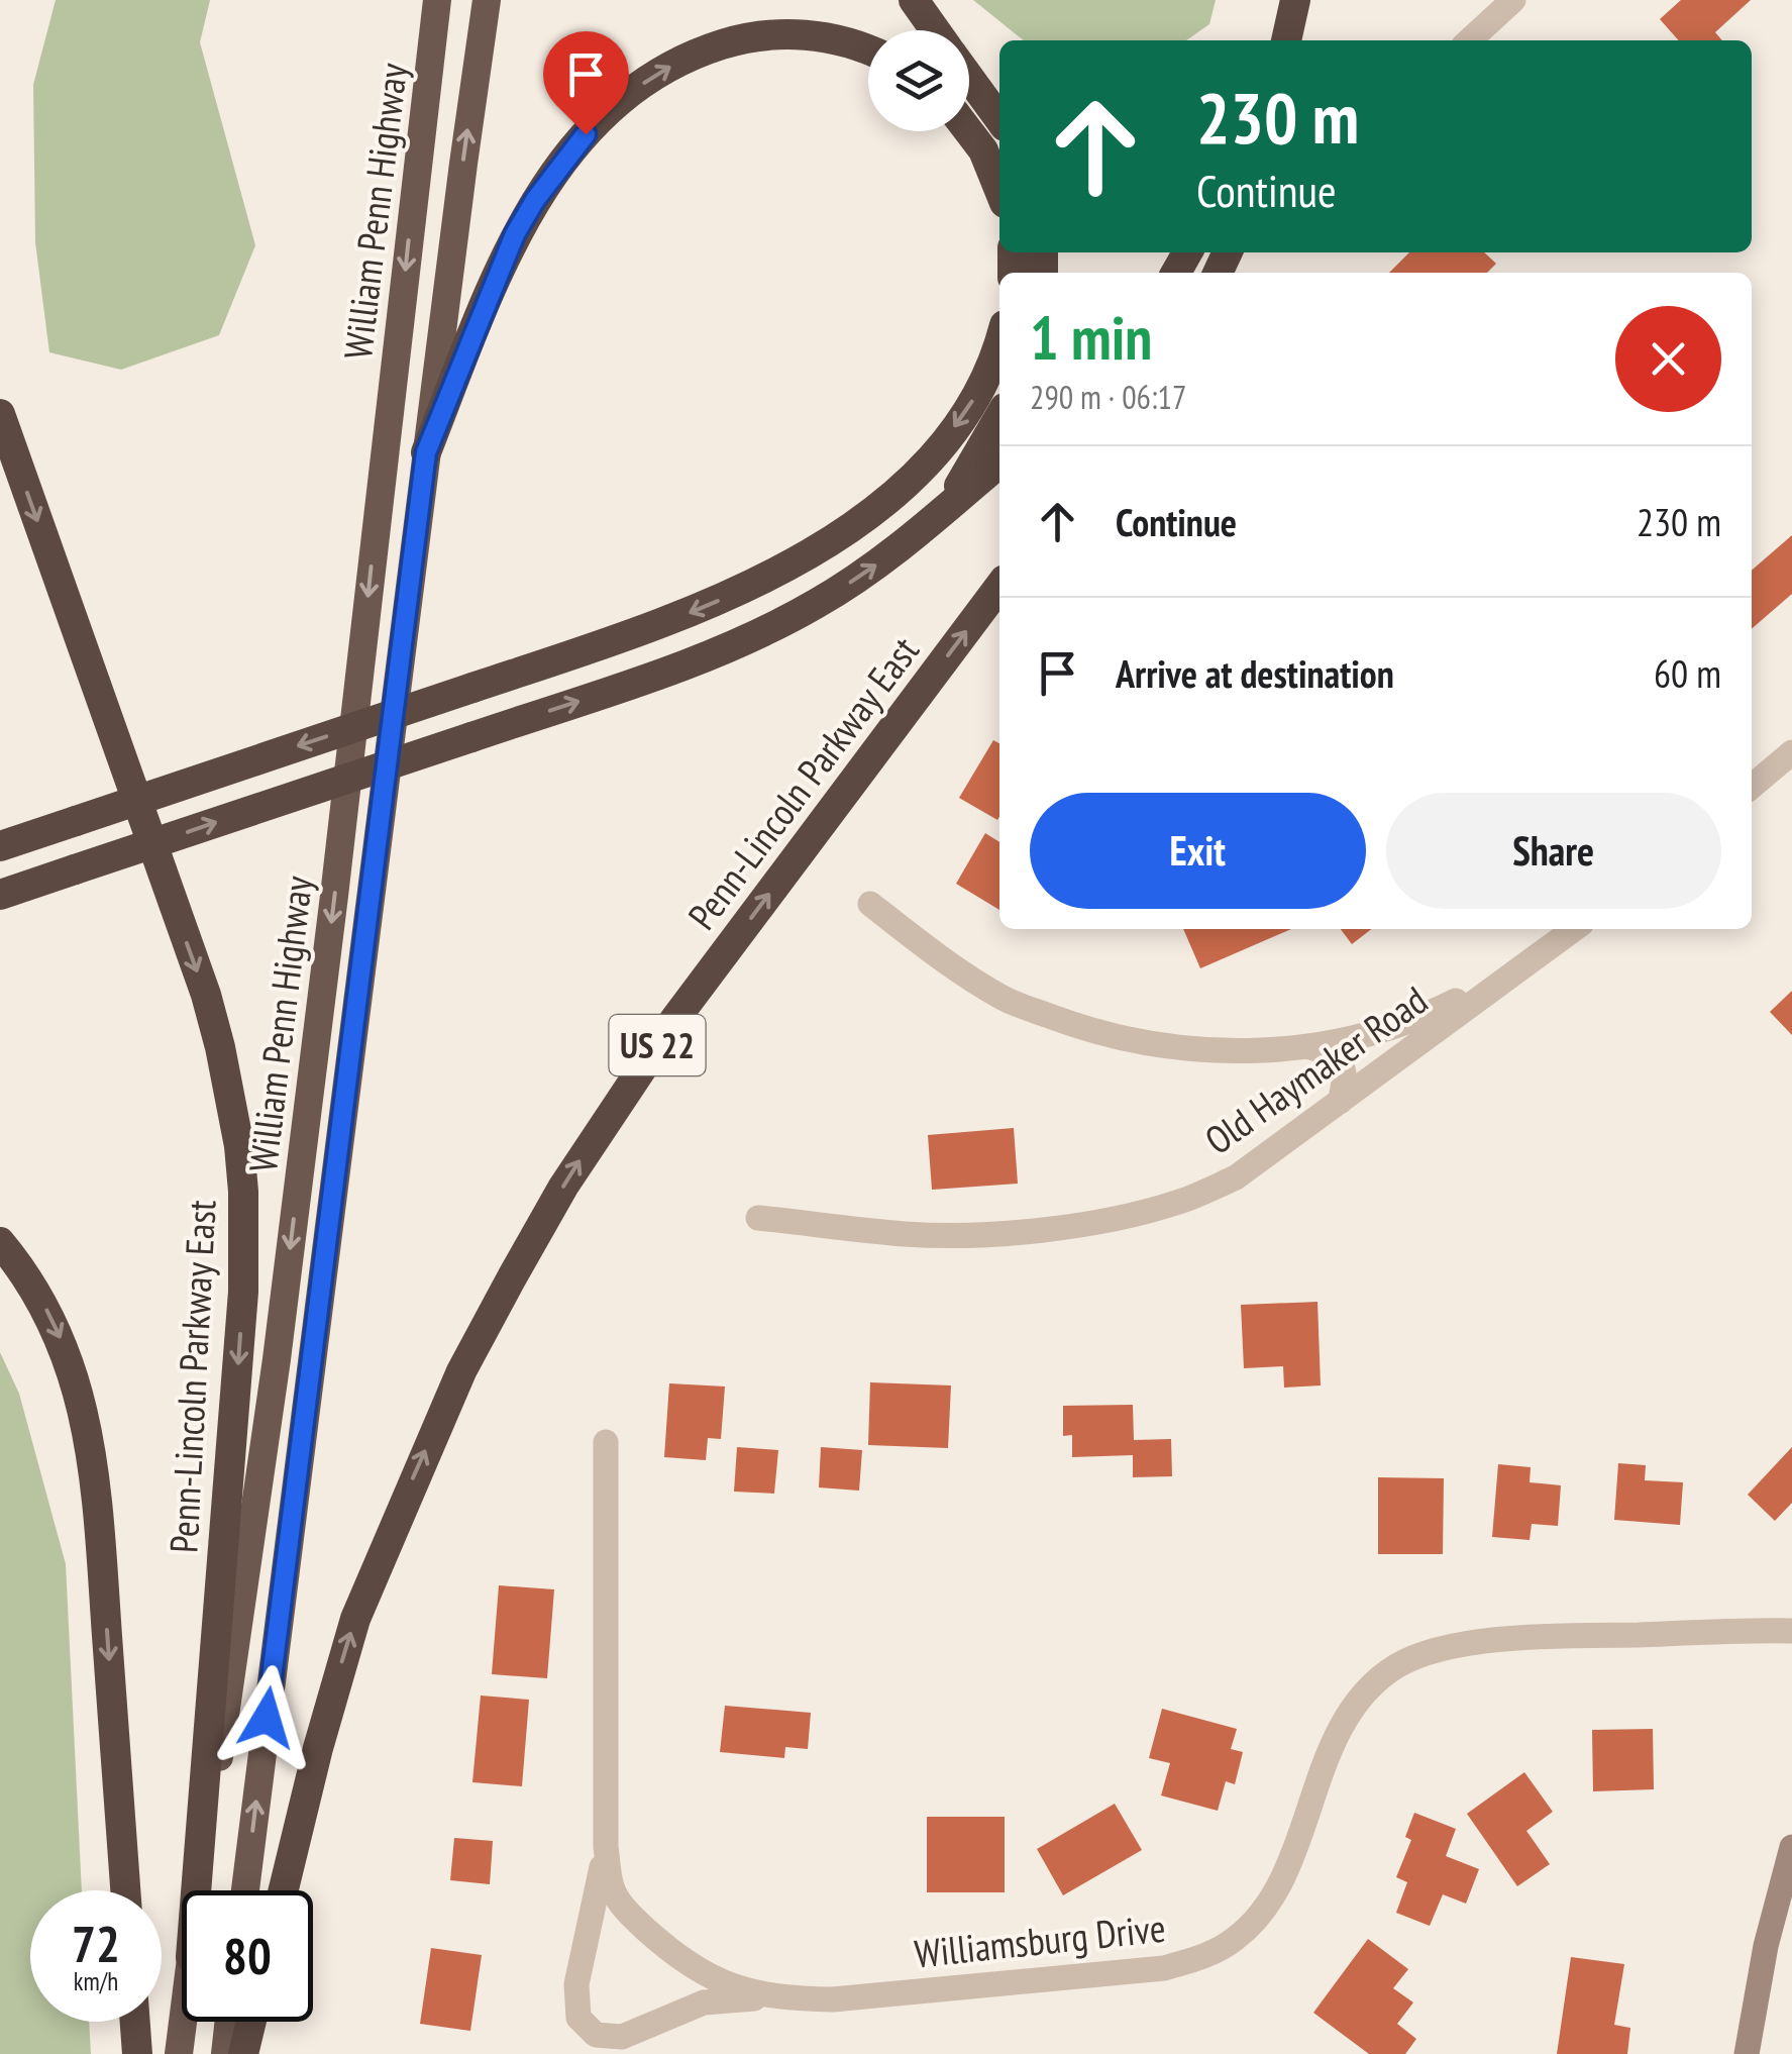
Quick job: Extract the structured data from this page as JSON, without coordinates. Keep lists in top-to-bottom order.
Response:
{
  "streets": {
    "highway": ["William Penn Highway", "Penn-Lincoln Parkway East", "US 22"],
    "street": ["Old Haymaker Road", "Williamsburg Drive"]
  },
  "page": {
    "turn": ["230 m", "Continue"],
    "heading": ["1 min", "290 m · 06:17"],
    "list": [
      {
        "name": "Continue",
        "value": "230 m"
      },
      {
        "name": "Arrive at destination",
        "value": "60 m"
      }
    ],
    "buttons": ["Exit", "Share"],
    "speed": "72 km/h",
    "limit": "80"
  }
}
